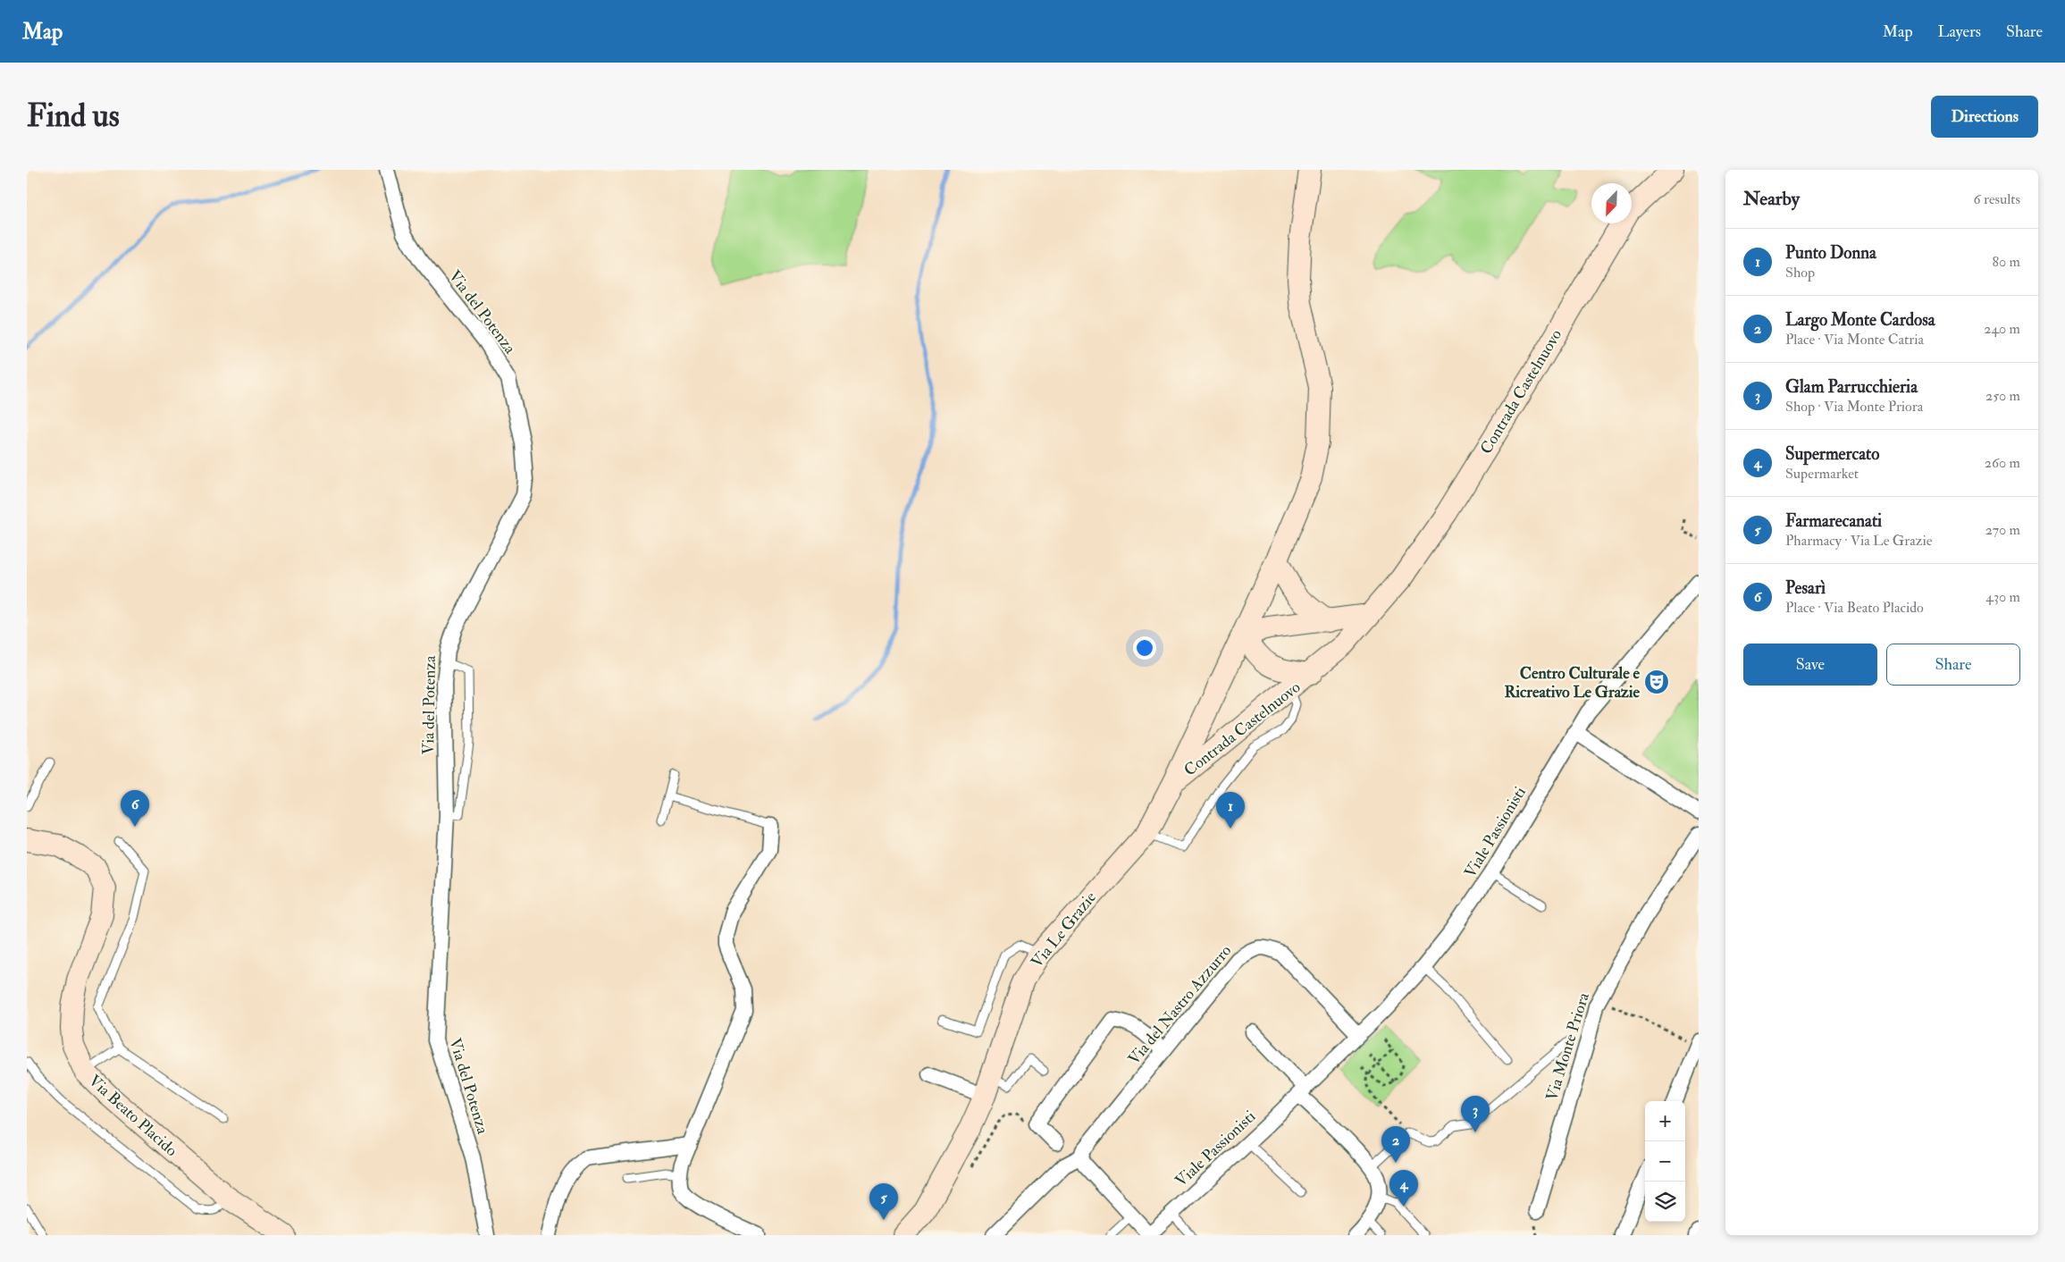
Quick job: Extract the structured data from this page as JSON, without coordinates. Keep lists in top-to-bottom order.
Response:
{
  "streets": {
    "main road": ["Contrada Castelnuovo", "Via Le Grazie", "Via Beato Placido"],
    "street": [
      "Via del Potenza",
      "Viale Passionisti",
      "Via del Nastro Azzurro",
      "Via Monte Priora"
    ]
  },
  "crossings": [
    ["Contrada Castelnuovo", "Via Le Grazie"],
    ["Viale Passionisti", "Via del Nastro Azzurro"]
  ],
  "places": {
    "theatre": ["Centro Culturale e Ricreativo Le Grazie"]
  },
  "north": "bottom left",
  "page": {
    "header": "Map",
    "nav": ["Map", "Layers", "Share"],
    "buttons": [
      "Directions",
      ["Save", "Share"]
    ],
    "title": "Find us",
    "heading": ["Nearby", "6 results"],
    "list": [
      {
        "mark": "1",
        "name": "Punto Donna",
        "note": "Shop",
        "value": "80 m"
      },
      {
        "mark": "2",
        "name": "Largo Monte Cardosa",
        "note": "Place · Via Monte Catria",
        "value": "240 m"
      },
      {
        "mark": "3",
        "name": "Glam Parrucchieria",
        "note": "Shop · Via Monte Priora",
        "value": "250 m"
      },
      {
        "mark": "4",
        "name": "Supermercato",
        "note": "Supermarket",
        "value": "260 m"
      },
      {
        "mark": "5",
        "name": "Farmarecanati",
        "note": "Pharmacy · Via Le Grazie",
        "value": "270 m"
      },
      {
        "mark": "6",
        "name": "Pesarì",
        "note": "Place · Via Beato Placido",
        "value": "430 m"
      }
    ],
    "pins": [
      "6",
      "1",
      "3",
      "2",
      "4",
      "5"
    ],
    "map_buttons": ["+", "−"]
  }
}
